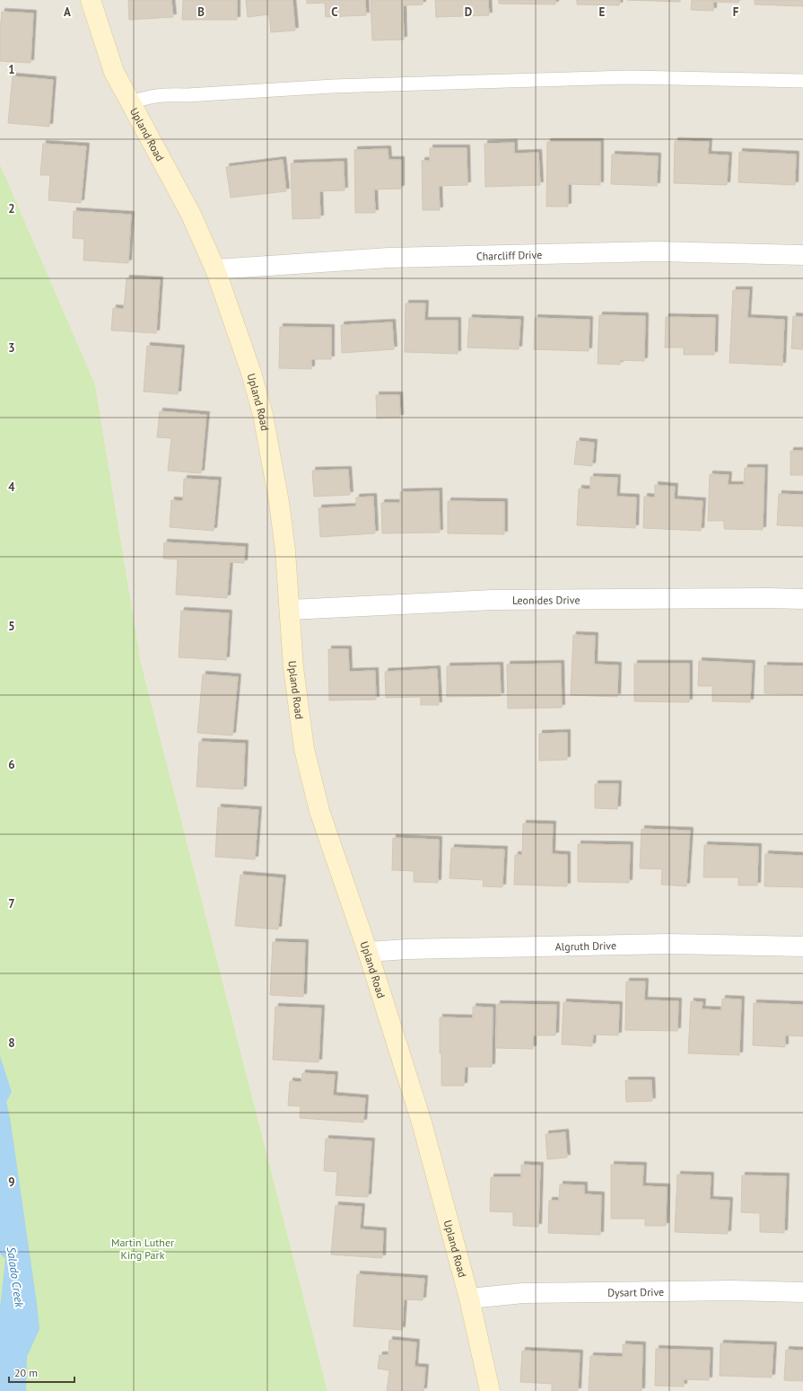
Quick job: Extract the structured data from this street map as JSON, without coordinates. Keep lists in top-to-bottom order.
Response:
{
  "streets": {
    "street": [
      "Upland Road",
      "Charcliff Drive",
      "Leonides Drive",
      "Algruth Drive",
      "Dysart Drive"
    ]
  },
  "crossings": [
    ["Upland Road", "Charcliff Drive"],
    ["Upland Road", "Leonides Drive"],
    ["Upland Road", "Algruth Drive"],
    ["Upland Road", "Dysart Drive"]
  ],
  "water": ["Salado Creek"],
  "parks": ["Martin Luther King Park"],
  "scale_bar": "20 m",
  "grid": {
    "columns": [
      "A",
      "B",
      "C",
      "D",
      "E",
      "F"
    ],
    "rows": [
      "1",
      "2",
      "3",
      "4",
      "5",
      "6",
      "7",
      "8",
      "9"
    ]
  }
}
